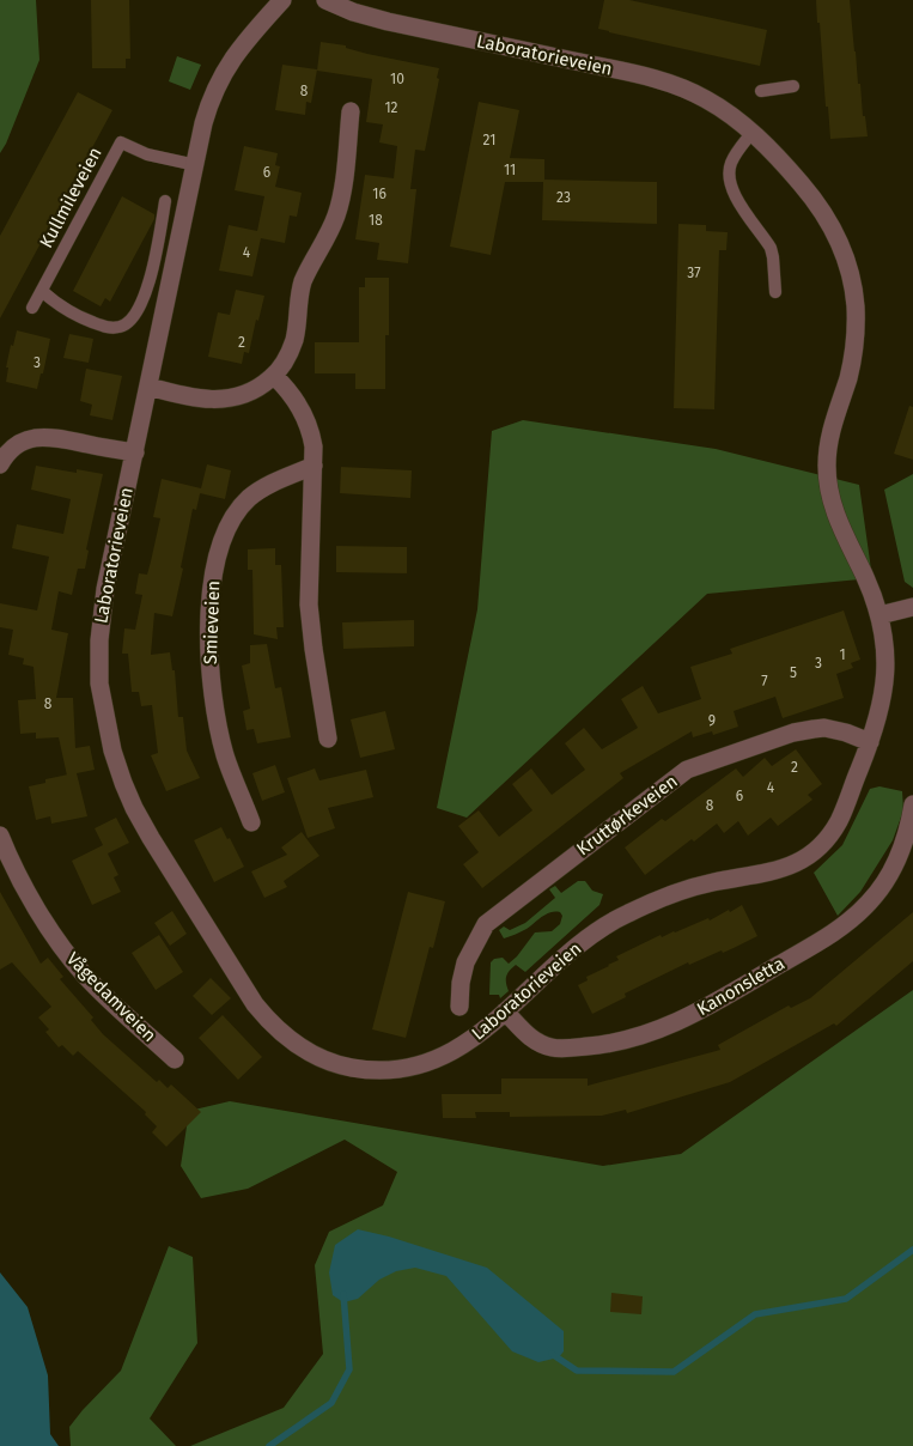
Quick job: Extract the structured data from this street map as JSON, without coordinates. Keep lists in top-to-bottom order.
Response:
{
  "streets": {
    "street": [
      "Laboratorieveien",
      "Smieveien",
      "Kruttørkeveien",
      "Kanonsletta",
      "Vågedamveien"
    ],
    "lane": ["Kullmileveien"]
  },
  "crossings": [
    ["Laboratorieveien", "Kullmileveien"],
    ["Laboratorieveien", "Kruttørkeveien"],
    ["Laboratorieveien", "Kanonsletta"]
  ],
  "house_numbers": [
    "10",
    "8",
    "12",
    "21",
    "11",
    "6",
    "16",
    "23",
    "18",
    "4",
    "37",
    "2",
    "3",
    "1",
    "3",
    "5",
    "7",
    "8",
    "9",
    "2",
    "4",
    "6",
    "8"
  ]
}
